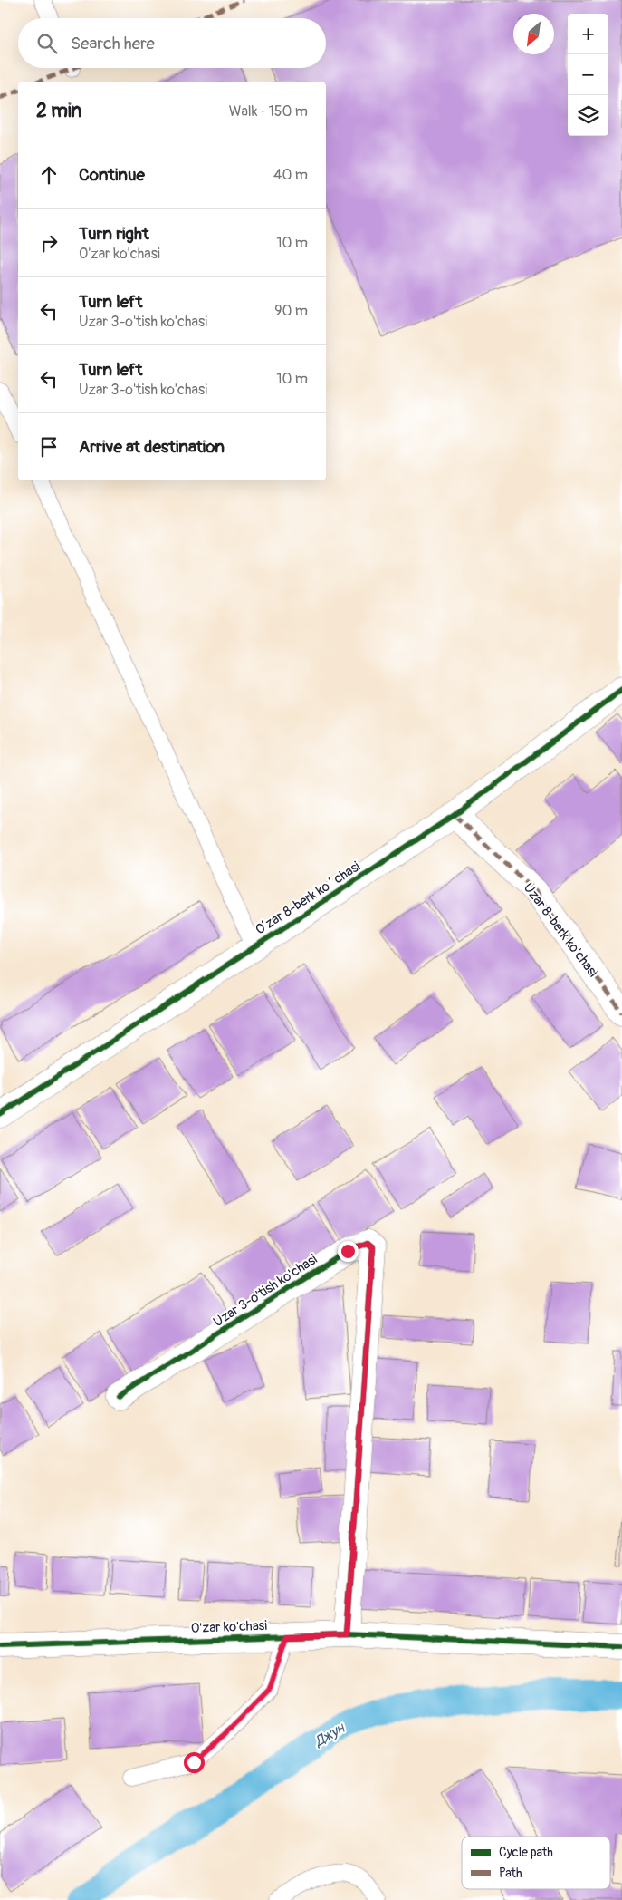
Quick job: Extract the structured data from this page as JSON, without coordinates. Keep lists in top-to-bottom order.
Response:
{
  "streets": {
    "street": [
      "Oʻzar 8-berk koʻchasi",
      "Uzar 8-berk ko'chasi",
      "Uzar 3-o'tish ko'chasi",
      "O'zar ko'chasi"
    ]
  },
  "crossings": [
    ["Oʻzar 8-berk koʻchasi", "Uzar 8-berk ko'chasi"],
    ["Uzar 3-o'tish ko'chasi", "O'zar ko'chasi"]
  ],
  "water": ["Джун"],
  "legend": ["Cycle path", "Path"],
  "north": "bottom left",
  "page": {
    "map_buttons": ["+", "−"],
    "search": "Search here",
    "heading": ["2 min", "Walk · 150 m"],
    "list": [
      ["Continue", "40 m"],
      ["Turn right", "O'zar ko'chasi", "10 m"],
      ["Turn left", "Uzar 3-o'tish ko'chasi", "90 m"],
      ["Turn left", "Uzar 3-o'tish ko'chasi", "10 m"],
      "Arrive at destination"
    ]
  }
}
